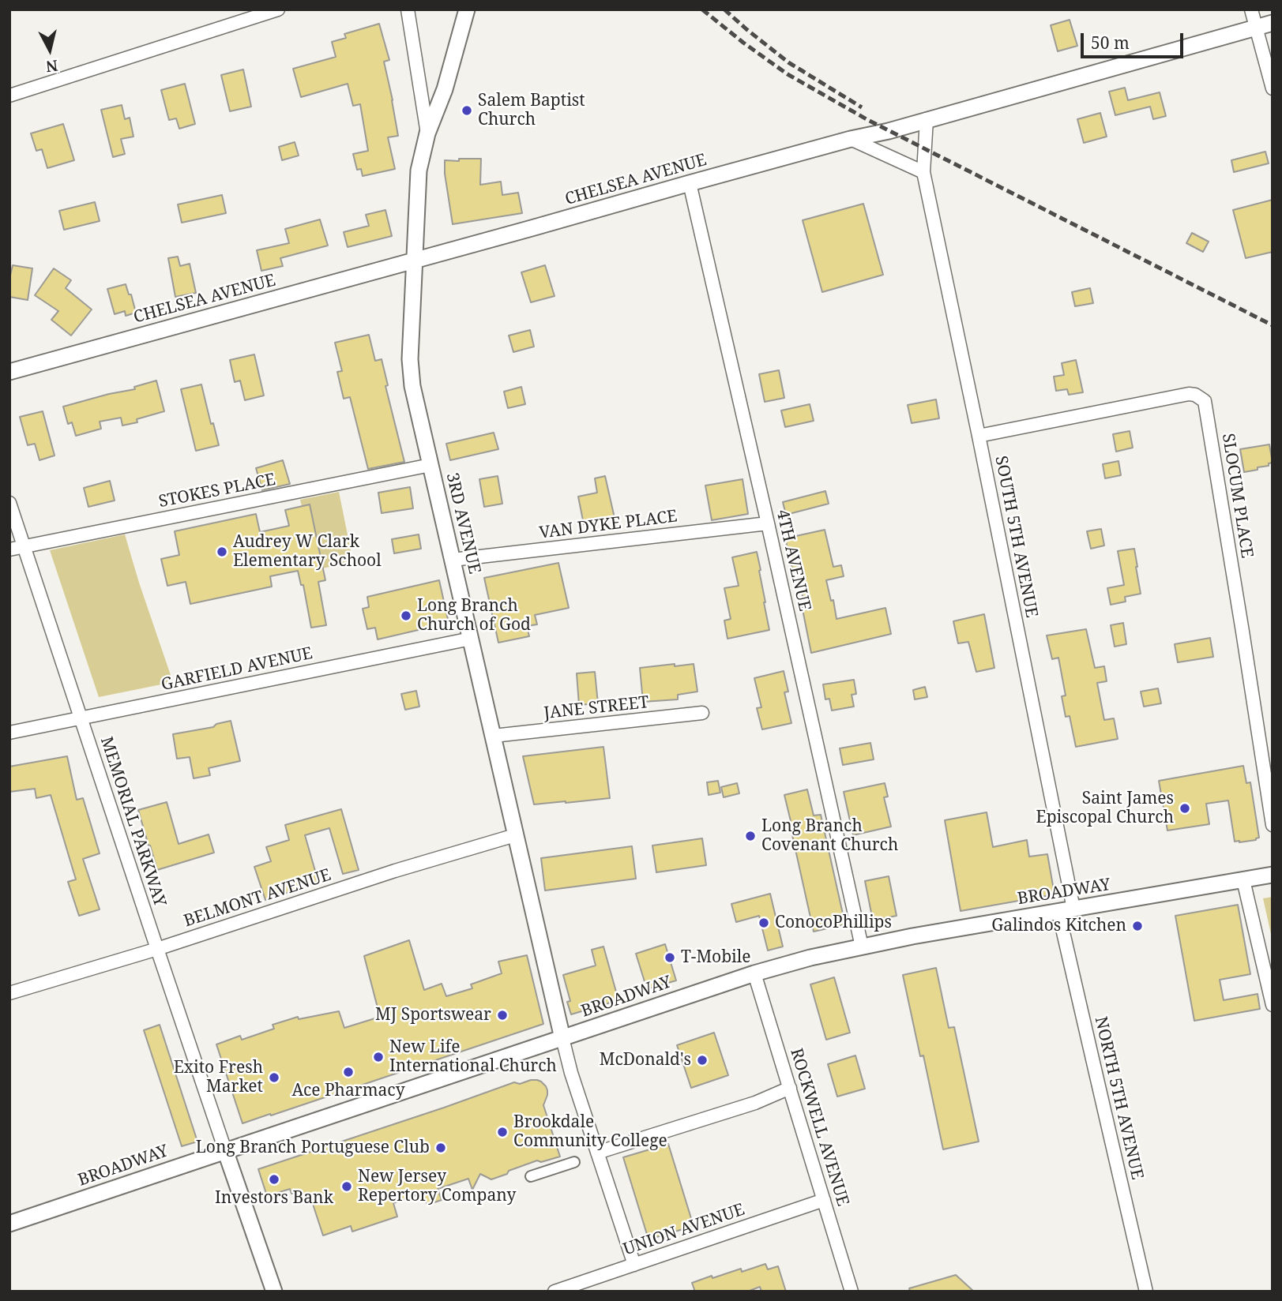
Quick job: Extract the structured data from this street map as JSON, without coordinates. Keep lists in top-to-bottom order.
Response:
{
  "streets": {
    "street": [
      "CHELSEA AVENUE",
      "STOKES PLACE",
      "SLOCUM PLACE",
      "3RD AVENUE",
      "VAN DYKE PLACE",
      "SOUTH 5TH AVENUE",
      "4TH AVENUE",
      "GARFIELD AVENUE",
      "JANE STREET",
      "MEMORIAL PARKWAY",
      "BROADWAY",
      "BELMONT AVENUE",
      "NORTH 5TH AVENUE",
      "ROCKWELL AVENUE",
      "UNION AVENUE"
    ]
  },
  "crossings": [
    ["CHELSEA AVENUE", "3RD AVENUE"],
    ["CHELSEA AVENUE", "SOUTH 5TH AVENUE"],
    ["CHELSEA AVENUE", "4TH AVENUE"],
    ["STOKES PLACE", "3RD AVENUE"],
    ["STOKES PLACE", "MEMORIAL PARKWAY"],
    ["SLOCUM PLACE", "SOUTH 5TH AVENUE"],
    ["3RD AVENUE", "VAN DYKE PLACE"],
    ["3RD AVENUE", "GARFIELD AVENUE"],
    ["3RD AVENUE", "JANE STREET"],
    ["3RD AVENUE", "BROADWAY"],
    ["3RD AVENUE", "BELMONT AVENUE"],
    ["VAN DYKE PLACE", "4TH AVENUE"],
    ["SOUTH 5TH AVENUE", "BROADWAY"],
    ["SOUTH 5TH AVENUE", "NORTH 5TH AVENUE"],
    ["4TH AVENUE", "BROADWAY"],
    ["GARFIELD AVENUE", "MEMORIAL PARKWAY"],
    ["MEMORIAL PARKWAY", "BROADWAY"],
    ["MEMORIAL PARKWAY", "BELMONT AVENUE"],
    ["BROADWAY", "NORTH 5TH AVENUE"],
    ["BROADWAY", "ROCKWELL AVENUE"],
    ["ROCKWELL AVENUE", "UNION AVENUE"]
  ],
  "places": [
    "Salem Baptist Church",
    "Audrey W Clark Elementary School",
    "Long Branch Church of God",
    "Saint James Episcopal Church",
    "Long Branch Covenant Church",
    "ConocoPhillips",
    "Galindos Kitchen",
    "T-Mobile",
    "MJ Sportswear",
    "New Life International Church",
    "McDonald's",
    "Ace Pharmacy",
    "Exito Fresh Market",
    "Brookdale Community College",
    "Long Branch Portuguese Club",
    "Investors Bank",
    "New Jersey Repertory Company"
  ],
  "scale_bar": "50 m",
  "north": "bottom"
}
